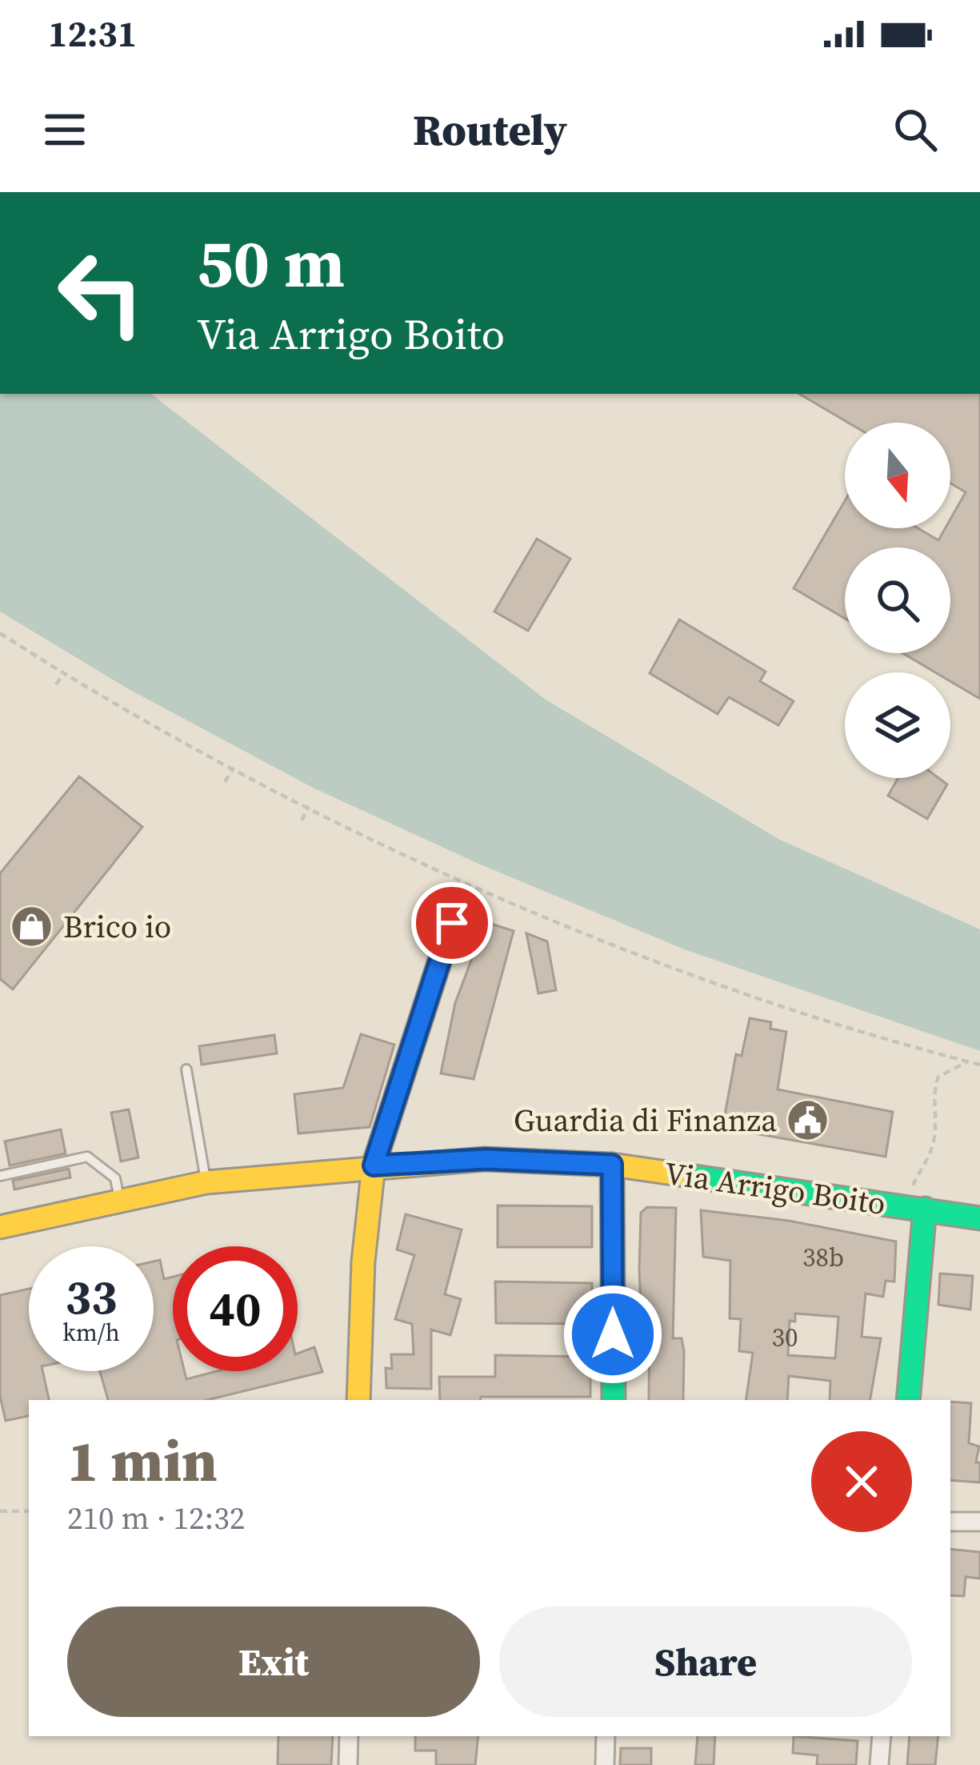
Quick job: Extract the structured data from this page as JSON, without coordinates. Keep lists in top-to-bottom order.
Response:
{
  "streets": {
    "main road": ["Via Arrigo Boito"]
  },
  "places": {
    "shop": ["Brico io"],
    "public building": ["Guardia di Finanza"]
  },
  "house_numbers": ["38b", "30"],
  "north": "bottom",
  "page": {
    "status": "12:31",
    "header": "Routely",
    "turn": ["50 m", "Via Arrigo Boito"],
    "speed": "33 km/h",
    "limit": "40",
    "heading": ["1 min", "210 m · 12:32"],
    "buttons": ["Exit", "Share"]
  }
}
